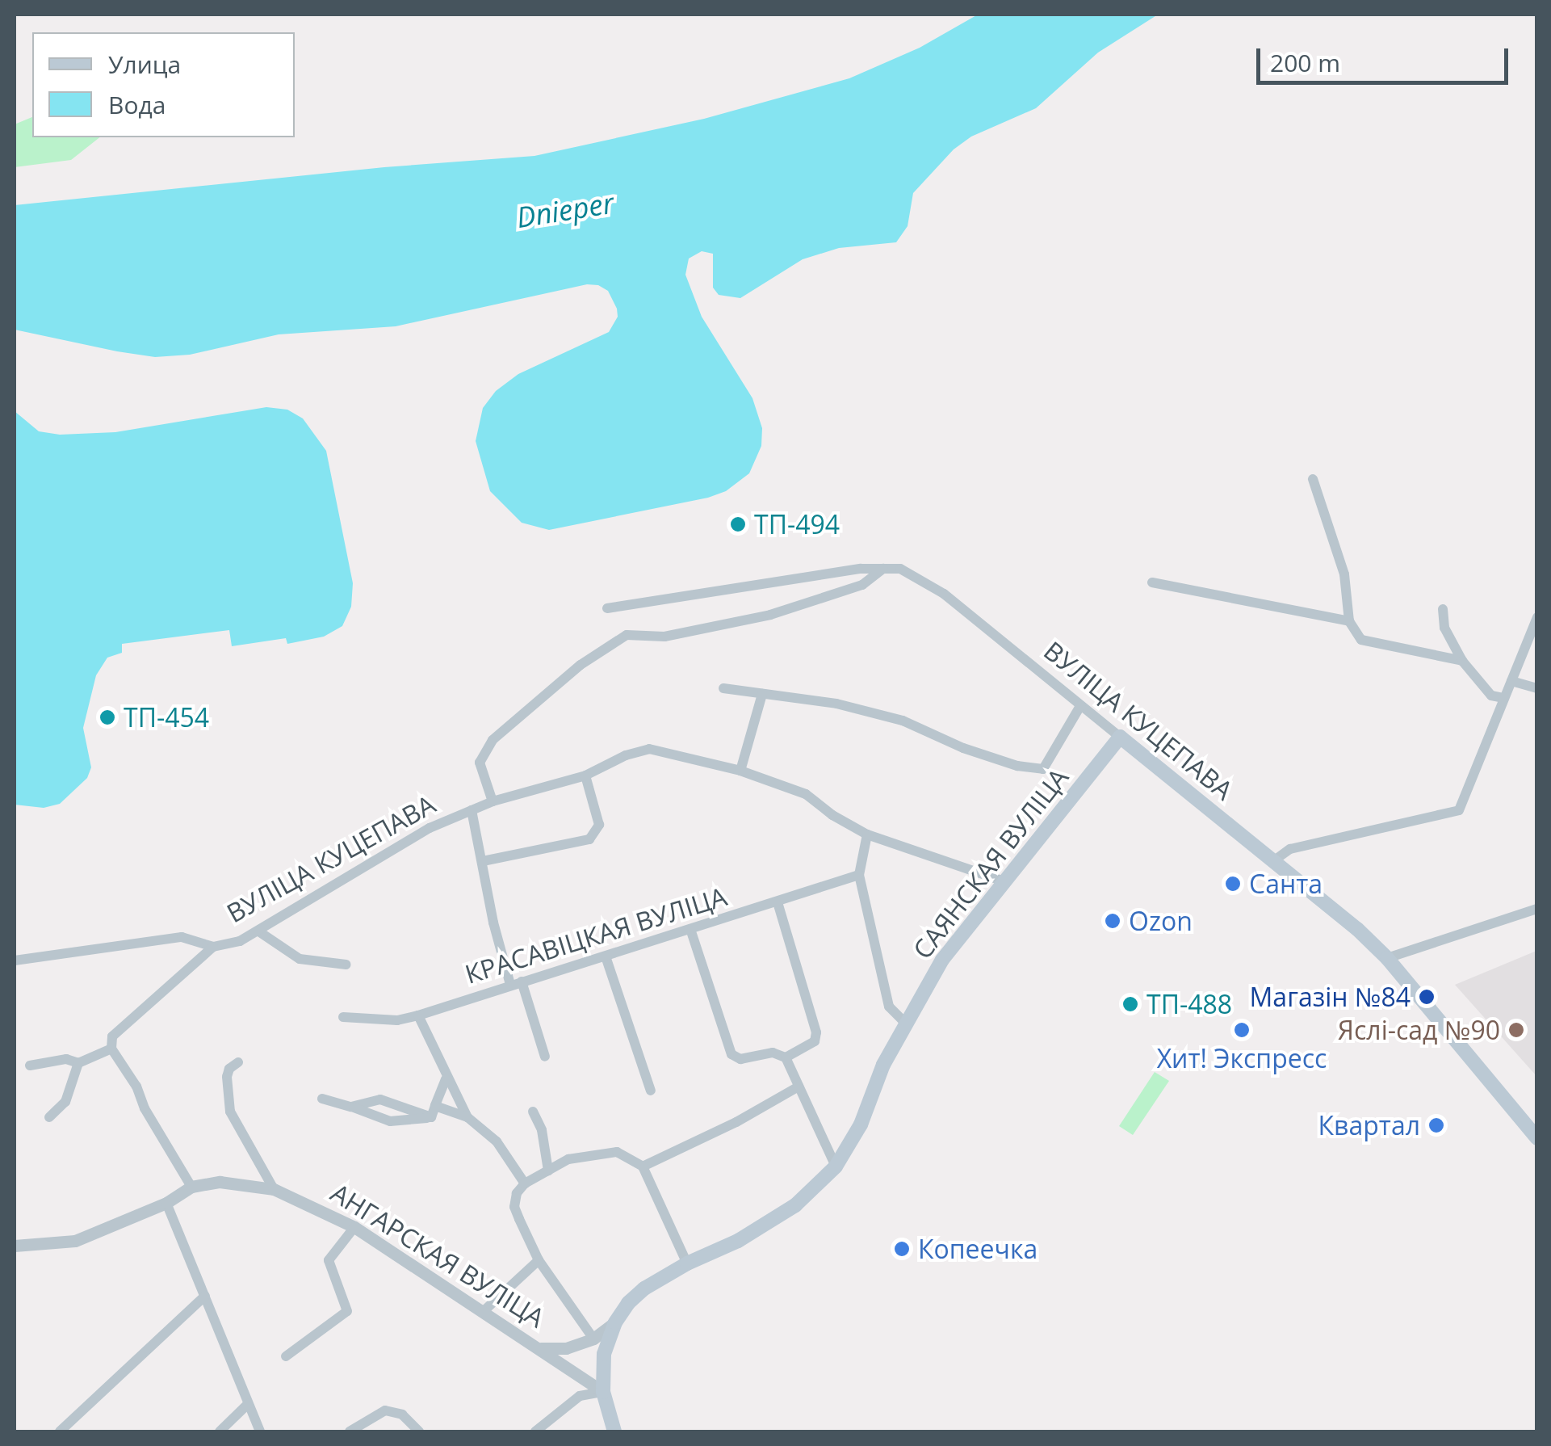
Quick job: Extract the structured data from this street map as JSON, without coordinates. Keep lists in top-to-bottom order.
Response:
{
  "streets": {
    "main road": ["ВУЛІЦА КУЦЕПАВА", "САЯНСКАЯ ВУЛІЦА"],
    "street": ["КРАСАВІЦКАЯ ВУЛІЦА", "АНГАРСКАЯ ВУЛІЦА"]
  },
  "crossings": [
    ["ВУЛІЦА КУЦЕПАВА", "САЯНСКАЯ ВУЛІЦА"],
    ["САЯНСКАЯ ВУЛІЦА", "КРАСАВІЦКАЯ ВУЛІЦА"],
    ["САЯНСКАЯ ВУЛІЦА", "АНГАРСКАЯ ВУЛІЦА"]
  ],
  "water": ["Dnieper"],
  "places": [
    "ТП-494",
    "ТП-454",
    "Санта",
    "Ozon",
    "Магазін №84",
    "ТП-488",
    "Хит! Экспресс",
    "Яслі-сад №90",
    "Квартал",
    "Копеечка"
  ],
  "legend": ["Улица", "Вода"],
  "scale_bar": "200 m"
}
